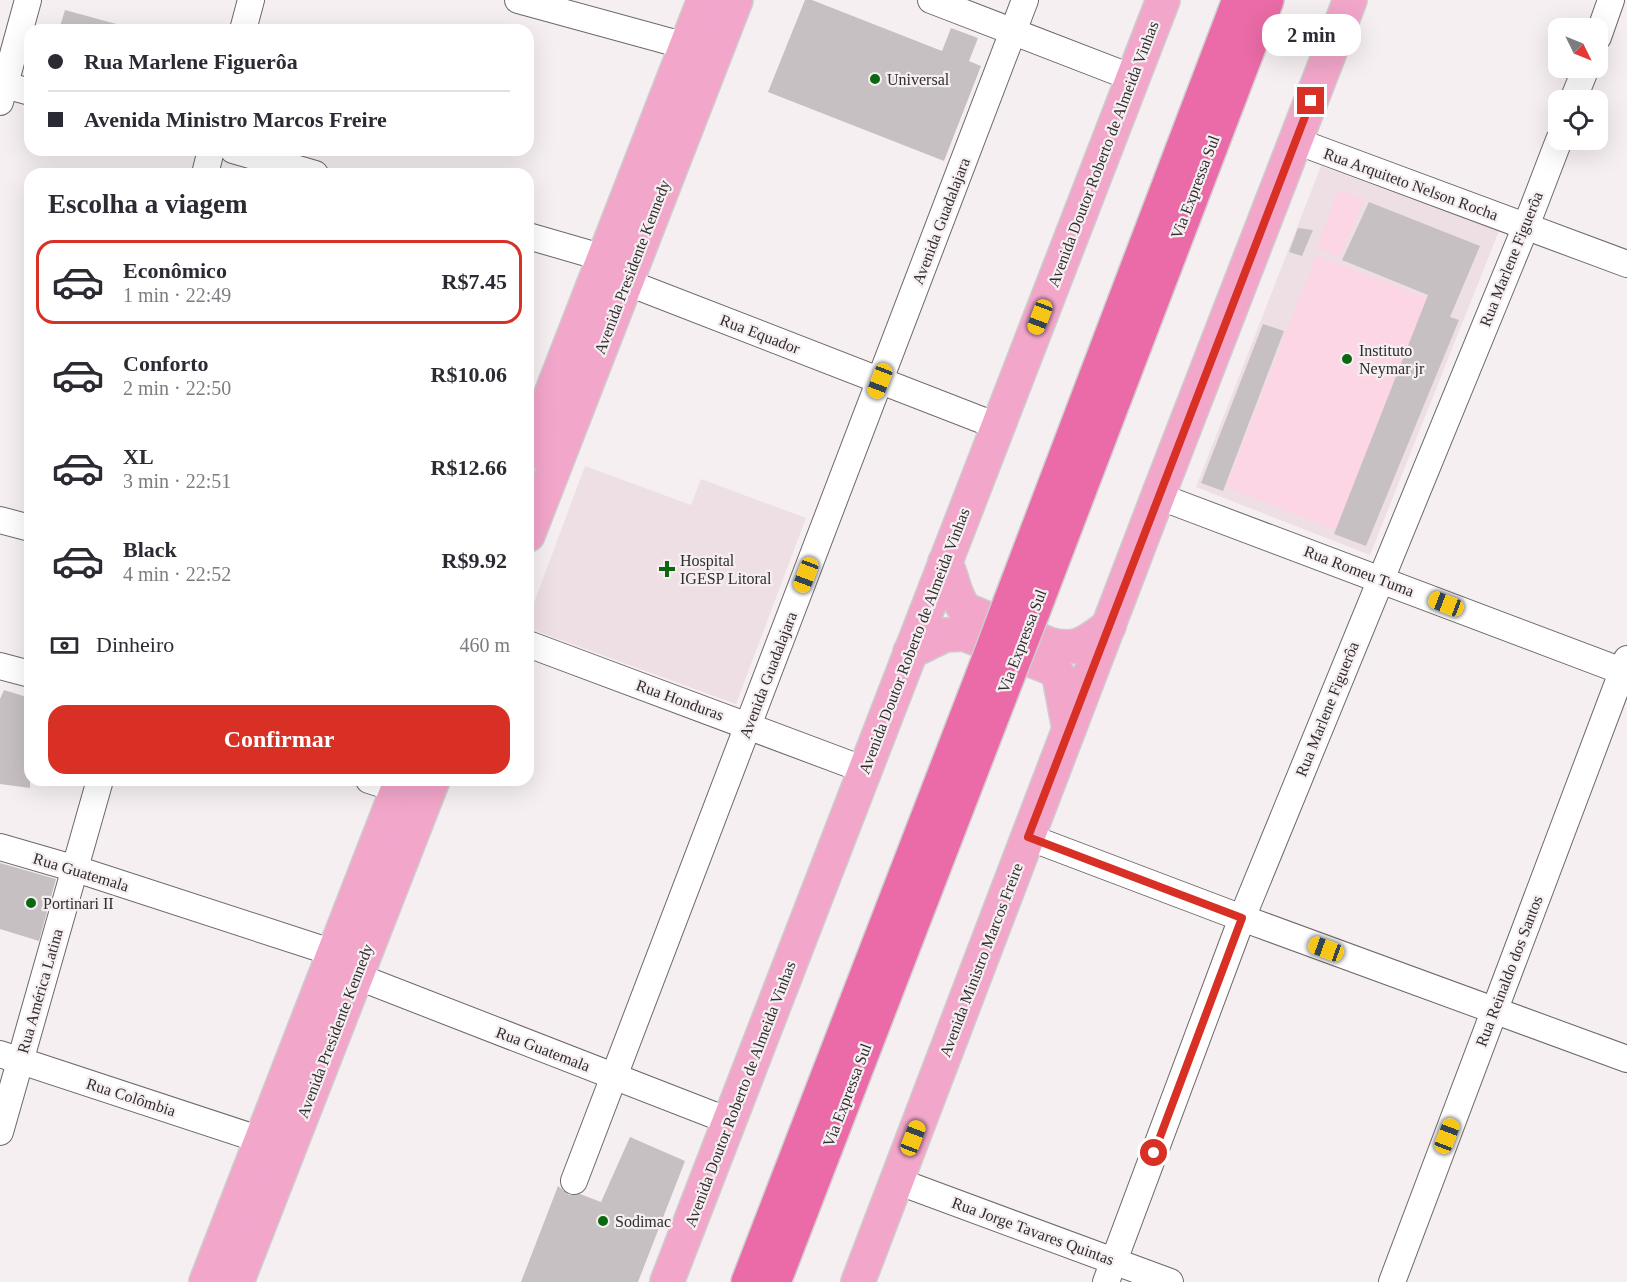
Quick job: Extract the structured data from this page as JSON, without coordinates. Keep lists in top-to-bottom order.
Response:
{
  "streets": {
    "highway": ["Via Expressa Sul"],
    "main road": ["Avenida Doutor Roberto de Almeida Vinhas", "Avenida Presidente Kennedy", "Avenida Ministro Marcos Freire"],
    "street": [
      "Rua Arquiteto Nelson Rocha",
      "Avenida Guadalajara",
      "Rua Marlene Figuerôa",
      "Rua Equador",
      "Rua Romeu Tuma",
      "Rua Honduras",
      "Rua Guatemala",
      "Rua Reinaldo dos Santos",
      "Rua América Latina",
      "Rua Colômbia",
      "Rua Jorge Tavares Quintas"
    ]
  },
  "crossings": [
    ["Avenida Doutor Roberto de Almeida Vinhas", "Rua Equador"],
    ["Avenida Doutor Roberto de Almeida Vinhas", "Rua Honduras"],
    ["Avenida Doutor Roberto de Almeida Vinhas", "Rua Guatemala"],
    ["Rua Arquiteto Nelson Rocha", "Rua Marlene Figuerôa"],
    ["Rua Arquiteto Nelson Rocha", "Avenida Ministro Marcos Freire"],
    ["Avenida Guadalajara", "Rua Equador"],
    ["Avenida Guadalajara", "Rua Honduras"],
    ["Avenida Guadalajara", "Rua Guatemala"],
    ["Rua Marlene Figuerôa", "Rua Romeu Tuma"],
    ["Rua Marlene Figuerôa", "Rua Jorge Tavares Quintas"],
    ["Avenida Presidente Kennedy", "Rua Equador"],
    ["Avenida Presidente Kennedy", "Rua Guatemala"],
    ["Avenida Presidente Kennedy", "Rua Colômbia"],
    ["Rua Romeu Tuma", "Avenida Ministro Marcos Freire"],
    ["Rua Romeu Tuma", "Rua Reinaldo dos Santos"],
    ["Rua Guatemala", "Rua América Latina"],
    ["Avenida Ministro Marcos Freire", "Rua Jorge Tavares Quintas"],
    ["Rua América Latina", "Rua Colômbia"]
  ],
  "places": {
    "other": [
      "Universal",
      "Instituto Neymar jr",
      "Portinari II",
      "Sodimac"
    ],
    "health": ["Hospital IGESP Litoral"]
  },
  "north": "bottom right",
  "page": {
    "bubble": "2 min",
    "banner": ["Rua Marlene Figuerôa", "Avenida Ministro Marcos Freire"],
    "heading": "Escolha a viagem",
    "list": [
      {
        "name": "Econômico",
        "note": "1 min · 22:49",
        "value": "R$7.45"
      },
      {
        "name": "Conforto",
        "note": "2 min · 22:50",
        "value": "R$10.06"
      },
      {
        "name": "XL",
        "note": "3 min · 22:51",
        "value": "R$12.66"
      },
      {
        "name": "Black",
        "note": "4 min · 22:52",
        "value": "R$9.92"
      }
    ],
    "pay": ["Dinheiro", "460 m"],
    "buttons": "Confirmar"
  }
}
